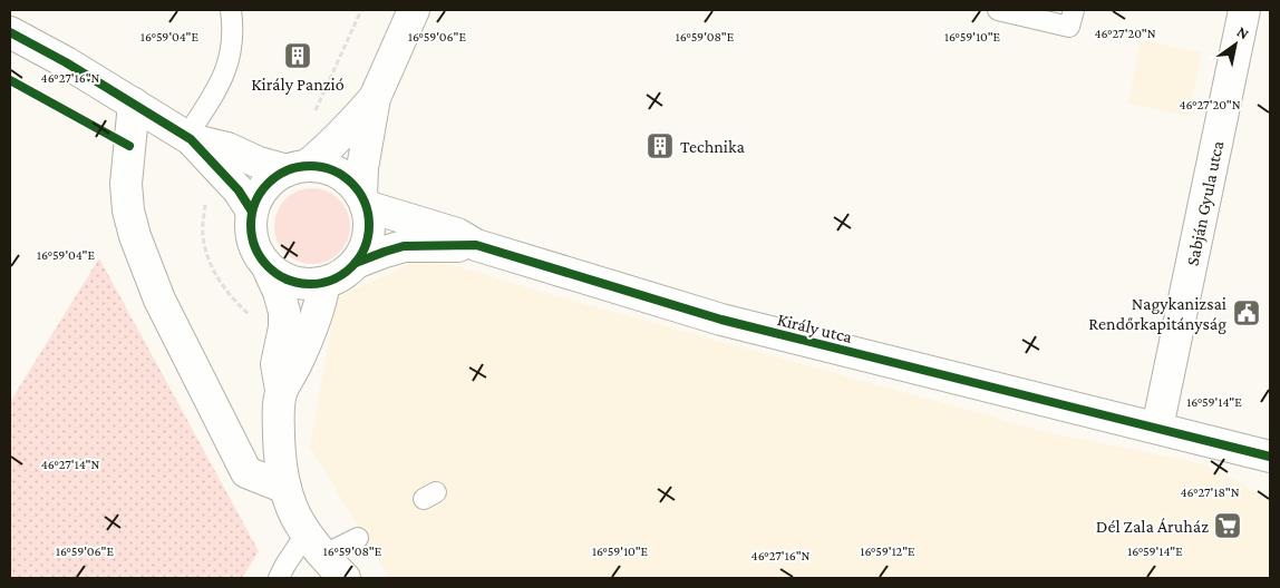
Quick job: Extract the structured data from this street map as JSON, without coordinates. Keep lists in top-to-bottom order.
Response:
{
  "streets": {
    "street": ["Sabján Gyula utca", "Király utca"]
  },
  "crossings": [
    ["Sabján Gyula utca", "Király utca"]
  ],
  "places": {
    "building": ["Király Panzió", "Technika"],
    "public building": ["Nagykanizsai Rendőrkapitányság"],
    "supermarket": ["Dél Zala Áruház"]
  },
  "north": "top right",
  "coordinates": [
    "46°27'20\"N",
    "16°59'04\"E",
    "16°59'06\"E",
    "16°59'08\"E",
    "16°59'10\"E",
    "46°27'16\"N",
    "16°59'14\"E",
    "46°27'14\"N",
    "46°27'18\"N",
    "16°59'12\"E"
  ]
}
